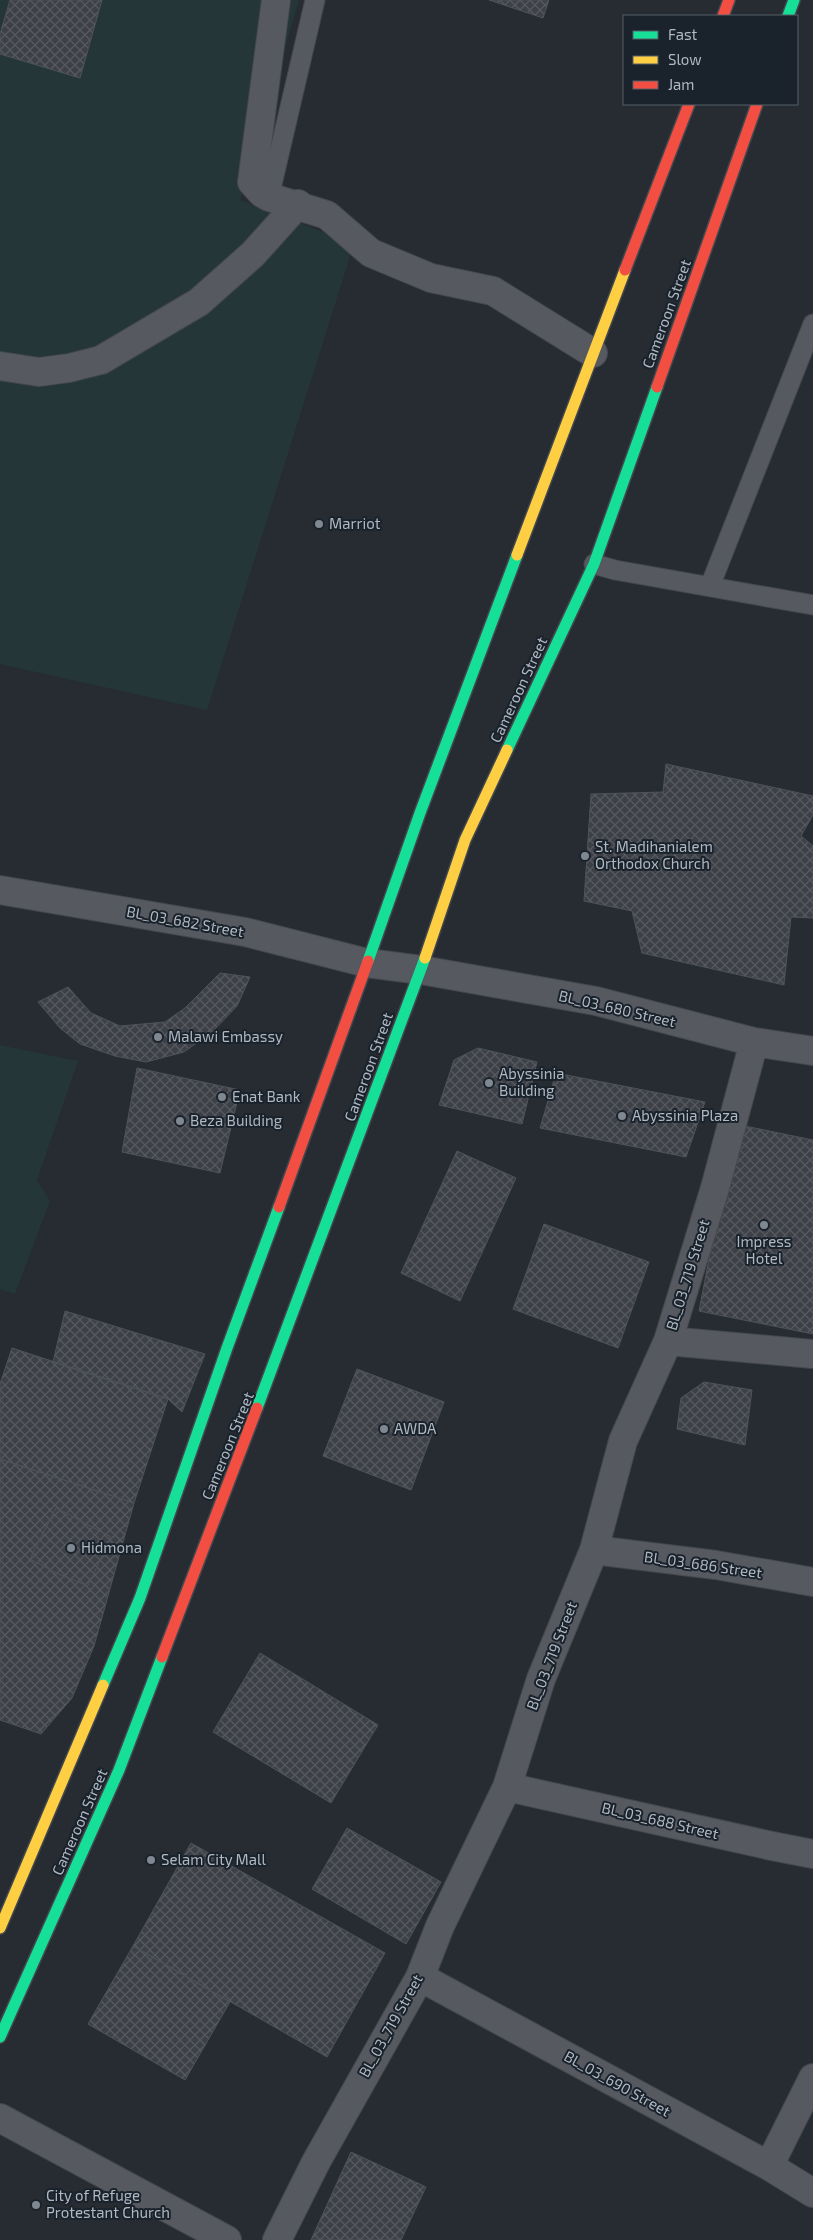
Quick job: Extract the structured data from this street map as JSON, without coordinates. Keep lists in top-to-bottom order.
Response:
{
  "streets": {
    "main road": ["Cameroon Street"],
    "street": [
      "BL_03_682 Street",
      "BL_03_680 Street",
      "BL_03_719 Street",
      "BL_03_686 Street",
      "BL_03_688 Street",
      "BL_03_690 Street"
    ]
  },
  "crossings": [
    ["Cameroon Street", "BL_03_682 Street"],
    ["Cameroon Street", "BL_03_680 Street"],
    ["BL_03_682 Street", "BL_03_680 Street"],
    ["BL_03_680 Street", "BL_03_719 Street"],
    ["BL_03_719 Street", "BL_03_686 Street"],
    ["BL_03_719 Street", "BL_03_688 Street"],
    ["BL_03_719 Street", "BL_03_690 Street"]
  ],
  "places": [
    "Marriot",
    "St. Madihanialem Orthodox Church",
    "Malawi Embassy",
    "Abyssinia Building",
    "Enat Bank",
    "Abyssinia Plaza",
    "Beza Building",
    "Impress Hotel",
    "AWDA",
    "Hidmona",
    "Selam City Mall",
    "City of Refuge Protestant Church"
  ],
  "legend": ["Fast", "Slow", "Jam"]
}
